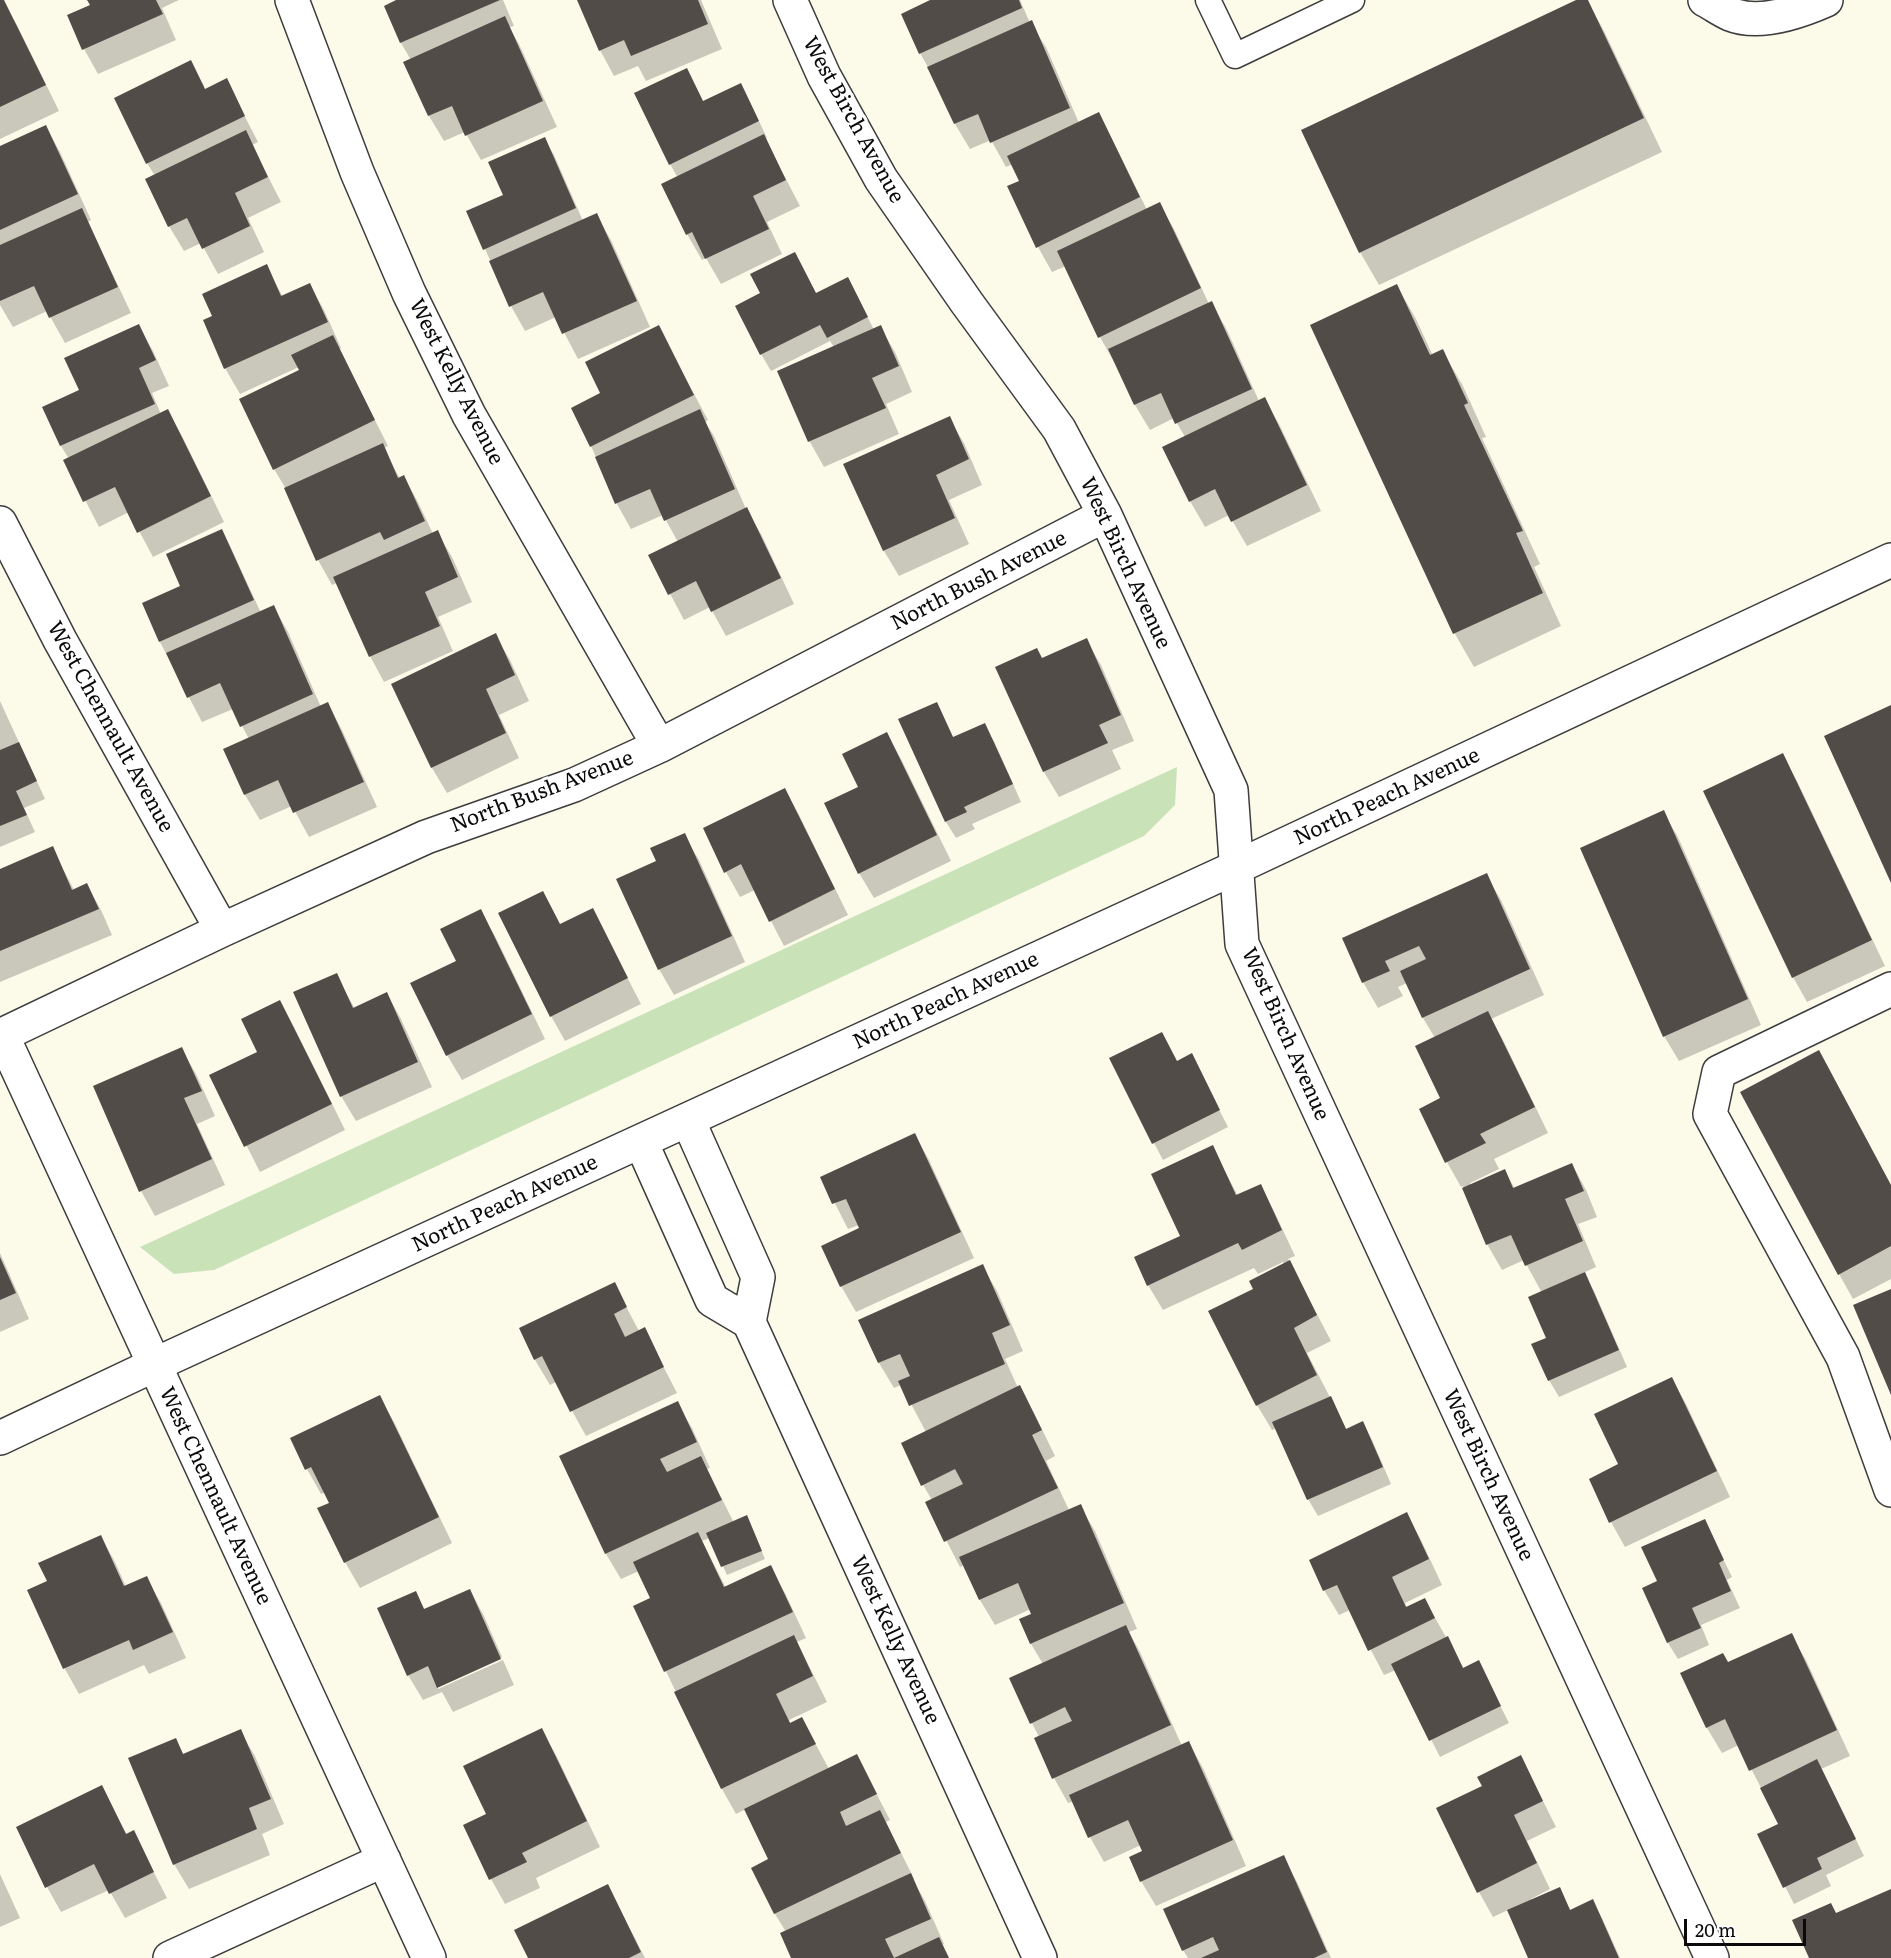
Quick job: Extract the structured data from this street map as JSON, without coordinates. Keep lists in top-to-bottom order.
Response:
{
  "streets": {
    "street": [
      "West Birch Avenue",
      "West Kelly Avenue",
      "North Bush Avenue",
      "West Chennault Avenue",
      "North Peach Avenue"
    ]
  },
  "crossings": [
    ["West Birch Avenue", "North Bush Avenue"],
    ["West Birch Avenue", "North Peach Avenue"],
    ["West Kelly Avenue", "North Bush Avenue"],
    ["North Bush Avenue", "West Chennault Avenue"],
    ["West Chennault Avenue", "North Peach Avenue"]
  ],
  "scale_bar": "20 m"
}
